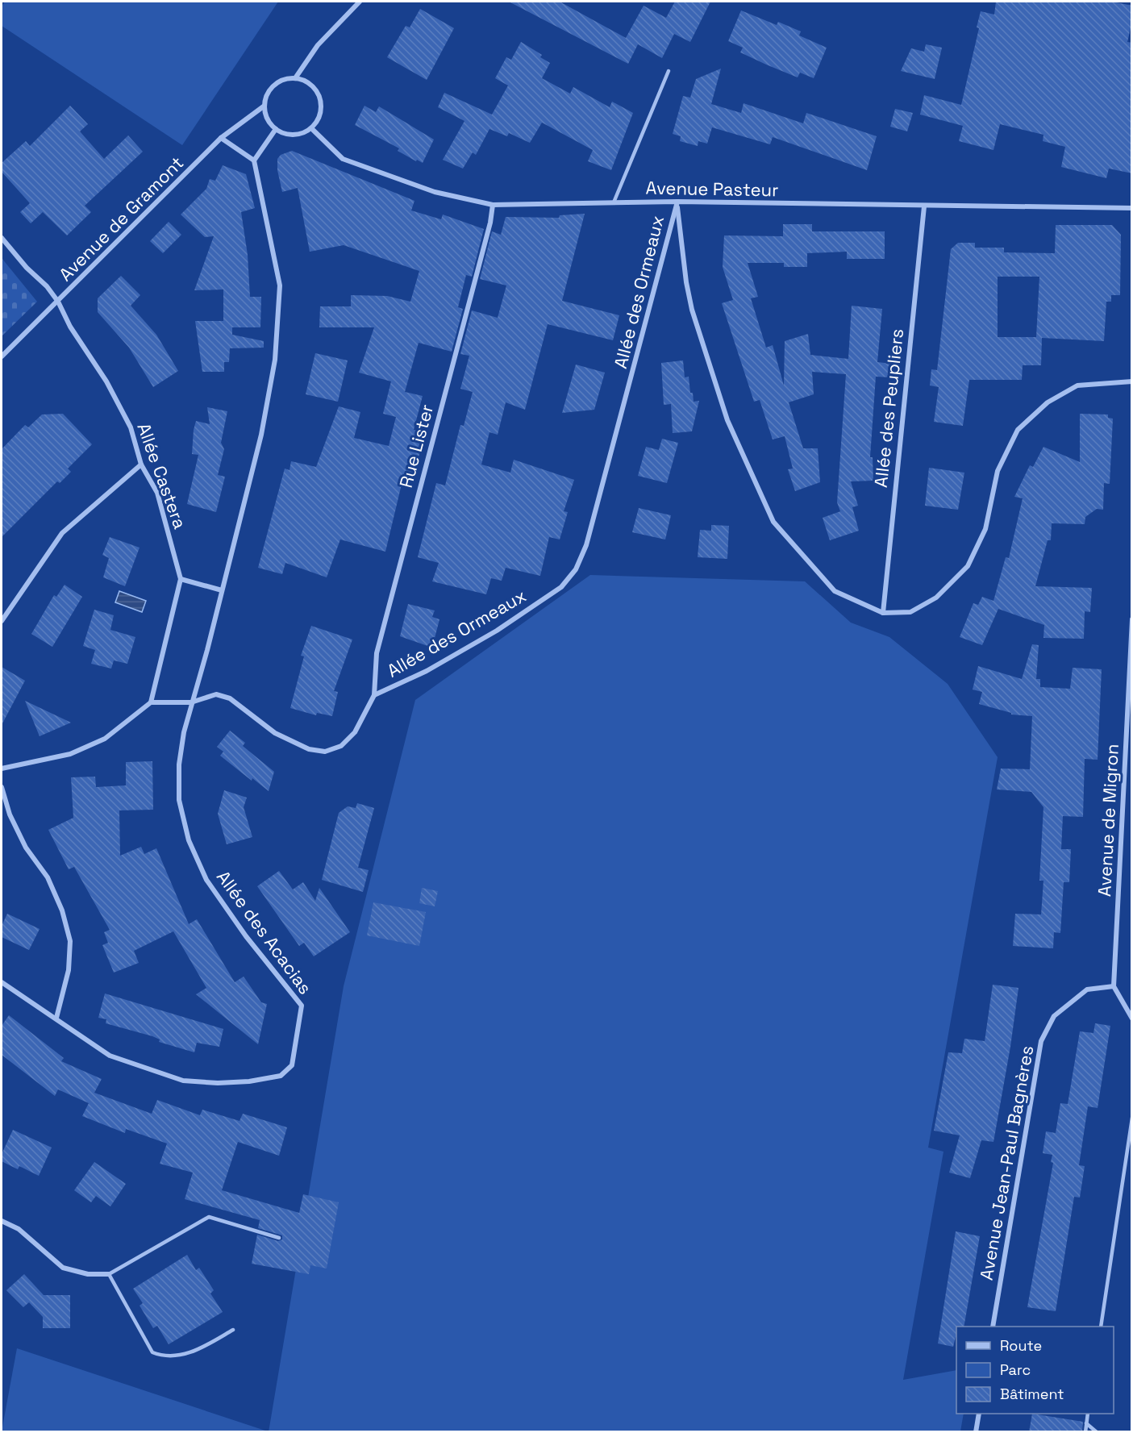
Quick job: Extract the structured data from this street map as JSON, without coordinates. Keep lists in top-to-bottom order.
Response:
{
  "streets": {
    "street": [
      "Avenue Pasteur",
      "Avenue de Gramont",
      "Allée des Ormeaux",
      "Allée des Peupliers",
      "Rue Lister",
      "Allée Castera",
      "Avenue de Migron",
      "Allée des Acacias",
      "Avenue Jean-Paul Bagnères"
    ]
  },
  "crossings": [
    ["Avenue Pasteur", "Avenue de Gramont"],
    ["Avenue Pasteur", "Allée des Ormeaux"],
    ["Avenue Pasteur", "Allée des Peupliers"],
    ["Avenue Pasteur", "Rue Lister"],
    ["Avenue de Gramont", "Allée Castera"],
    ["Allée des Ormeaux", "Rue Lister"],
    ["Allée des Ormeaux", "Allée Castera"],
    ["Allée des Ormeaux", "Allée des Acacias"],
    ["Avenue de Migron", "Avenue Jean-Paul Bagnères"]
  ],
  "legend": ["Route", "Parc", "Bâtiment"]
}
